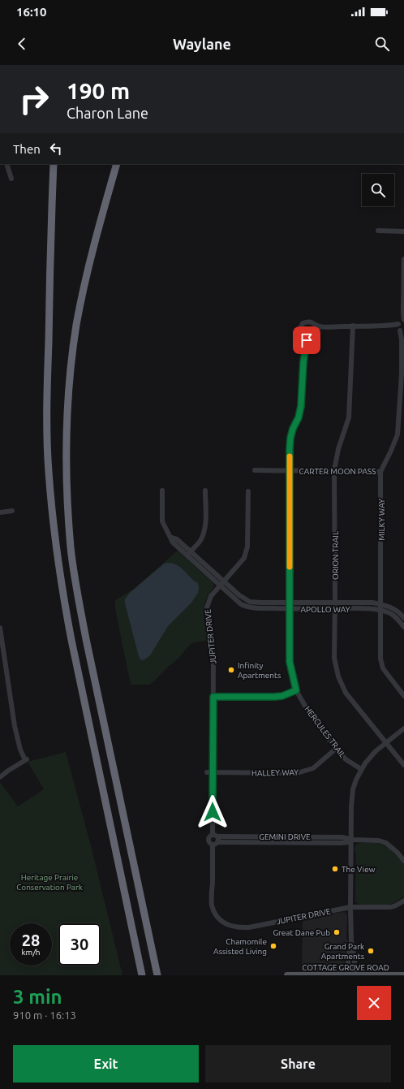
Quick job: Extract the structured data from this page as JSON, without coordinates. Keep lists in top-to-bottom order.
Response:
{
  "streets": {
    "main road": ["COTTAGE GROVE ROAD"],
    "street": [
      "CARTER MOON PASS",
      "MILKY WAY",
      "ORION TRAIL",
      "APOLLO WAY",
      "JUPITER DRIVE",
      "HERCULES TRAIL",
      "HALLEY WAY",
      "GEMINI DRIVE"
    ]
  },
  "crossings": [
    ["CARTER MOON PASS", "MILKY WAY"],
    ["CARTER MOON PASS", "ORION TRAIL"],
    ["CARTER MOON PASS", "HERCULES TRAIL"],
    ["MILKY WAY", "APOLLO WAY"],
    ["ORION TRAIL", "APOLLO WAY"],
    ["APOLLO WAY", "JUPITER DRIVE"],
    ["APOLLO WAY", "HERCULES TRAIL"],
    ["JUPITER DRIVE", "HALLEY WAY"],
    ["JUPITER DRIVE", "GEMINI DRIVE"],
    ["HERCULES TRAIL", "HALLEY WAY"]
  ],
  "parks": ["Heritage Prairie Conservation Park"],
  "places": [
    "Infinity Apartments",
    "The View",
    "Great Dane Pub",
    "Chamomile Assisted Living",
    "Grand Park Apartments"
  ],
  "page": {
    "status": "16:10",
    "header": "Waylane",
    "turn": ["190 m", "Charon Lane"],
    "then": "Then",
    "speed": "28 km/h",
    "limit": "30",
    "heading": ["3 min", "910 m · 16:13"],
    "buttons": ["Exit", "Share"]
  }
}
